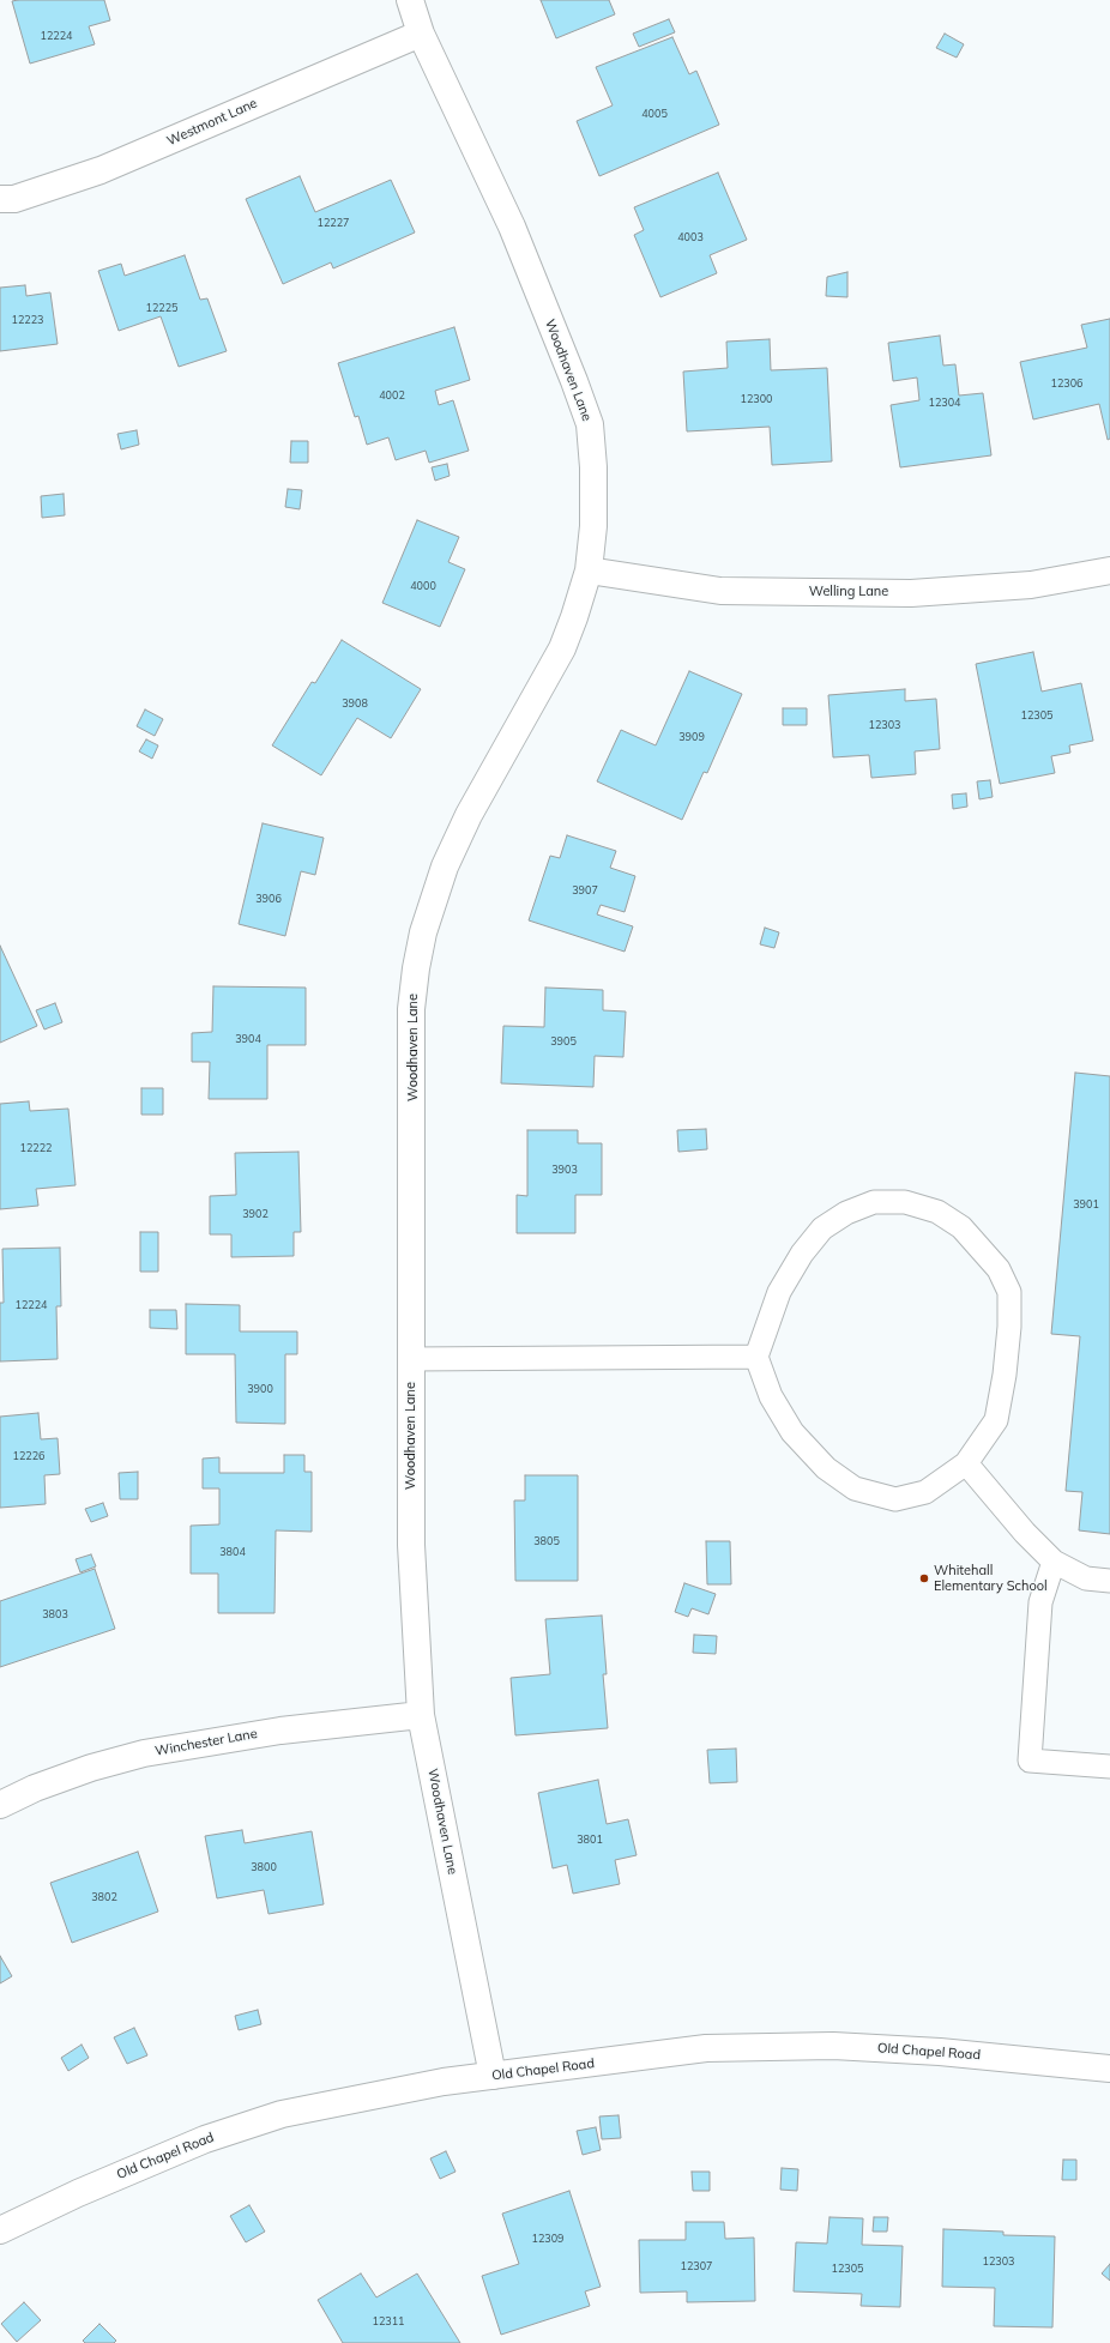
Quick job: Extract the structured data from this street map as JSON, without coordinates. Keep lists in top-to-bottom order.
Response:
{
  "streets": {
    "street": [
      "Westmont Lane",
      "Woodhaven Lane",
      "Welling Lane",
      "Winchester Lane",
      "Old Chapel Road"
    ]
  },
  "crossings": [
    ["Westmont Lane", "Woodhaven Lane"],
    ["Woodhaven Lane", "Welling Lane"],
    ["Woodhaven Lane", "Winchester Lane"],
    ["Woodhaven Lane", "Old Chapel Road"]
  ],
  "places": ["Whitehall Elementary School"],
  "house_numbers": [
    "12224",
    "4005",
    "12227",
    "4003",
    "12225",
    "12223",
    "12306",
    "4002",
    "12300",
    "12304",
    "4000",
    "3908",
    "12305",
    "12303",
    "3909",
    "3907",
    "3906",
    "3904",
    "3905",
    "12222",
    "3903",
    "3901",
    "3902",
    "12224",
    "3900",
    "12226",
    "3805",
    "3804",
    "3803",
    "3801",
    "3800",
    "3802",
    "12309",
    "12303",
    "12307",
    "12305",
    "12311"
  ]
}
